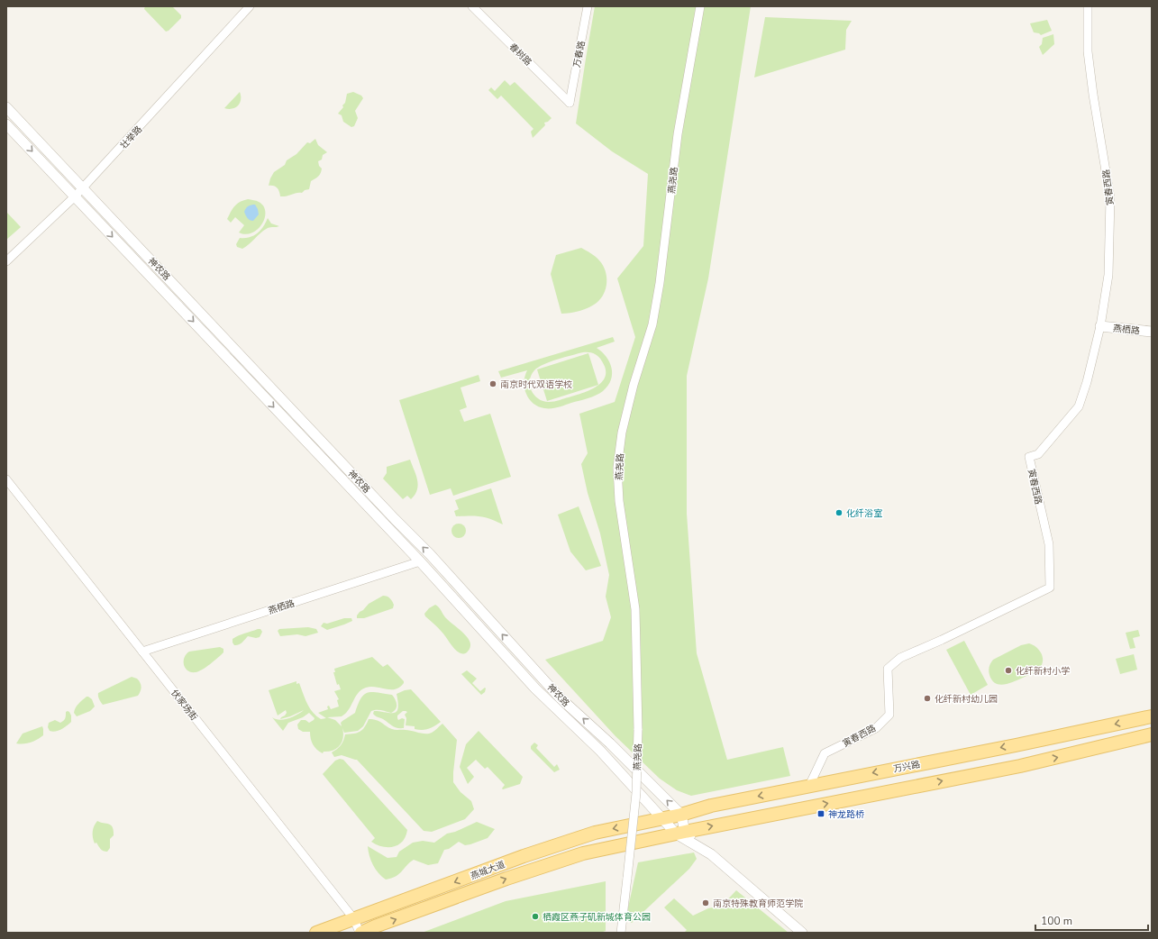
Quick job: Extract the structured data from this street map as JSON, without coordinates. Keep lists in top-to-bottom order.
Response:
{
  "streets": {
    "main road": ["万兴路", "燕城大道"],
    "street": [
      "春树路",
      "万春路",
      "壮举路",
      "燕尧路",
      "寅春西路",
      "神农路",
      "燕栖路",
      "伏家场街"
    ]
  },
  "crossings": [
    ["春树路", "万春路"],
    ["壮举路", "神农路"],
    ["寅春西路", "燕栖路"],
    ["寅春西路", "万兴路"],
    ["神农路", "燕栖路"],
    ["神农路", "万兴路"],
    ["神农路", "燕城大道"],
    ["燕栖路", "伏家场街"],
    ["伏家场街", "燕城大道"],
    ["万兴路", "燕城大道"]
  ],
  "places": {
    "other": [
      "南京时代双语学校",
      "化纤浴室",
      "化纤新村小学",
      "化纤新村幼儿园",
      "南京特殊教育师范学院",
      "栖霞区燕子矶新城体育公园"
    ],
    "transit": ["神龙路桥"]
  },
  "scale_bar": "100 m"
}
